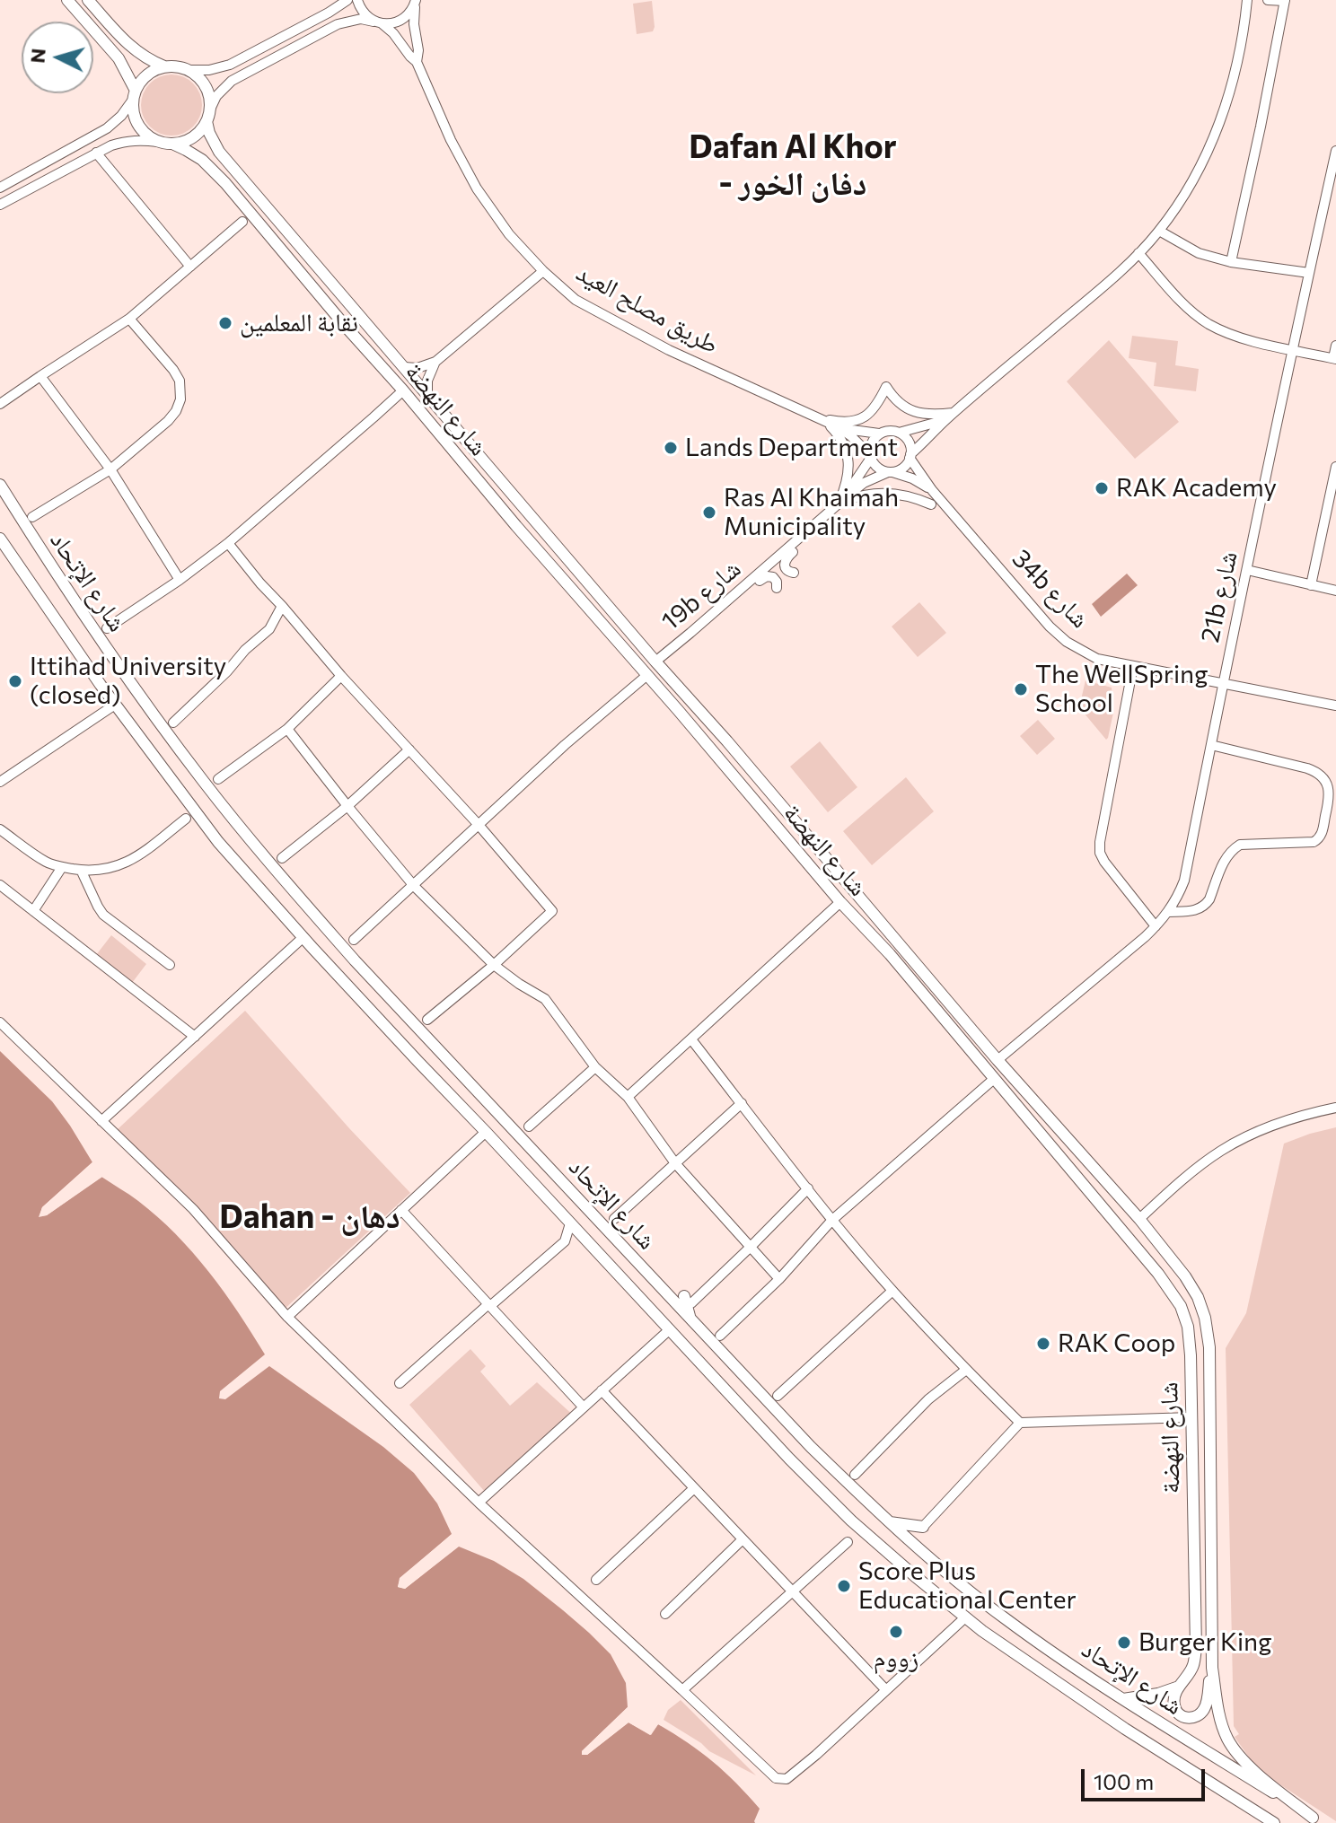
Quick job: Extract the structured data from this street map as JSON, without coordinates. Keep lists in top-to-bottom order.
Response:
{
  "streets": {
    "main road": ["شارع النهضة", "شارع الإتحاد"],
    "street": [
      "طريق مصلح العيد",
      "34b شارع",
      "19b شارع",
      "21b شارع"
    ]
  },
  "crossings": [
    ["طريق مصلح العيد", "34b شارع"],
    ["طريق مصلح العيد", "19b شارع"],
    ["شارع النهضة", "19b شارع"],
    ["شارع النهضة", "21b شارع"],
    ["34b شارع", "19b شارع"],
    ["34b شارع", "21b شارع"]
  ],
  "districts": ["Dafan Al Khor - دفان الخور", "Dahan - دهان"],
  "places": [
    "نقابة المعلمين",
    "Lands Department",
    "RAK Academy",
    "Ras Al Khaimah Municipality",
    "Ittihad University (closed)",
    "The WellSpring School",
    "RAK Coop",
    "Score Plus Educational Center",
    "زووم",
    "Burger King"
  ],
  "scale_bar": "100 m",
  "north": "left"
}
